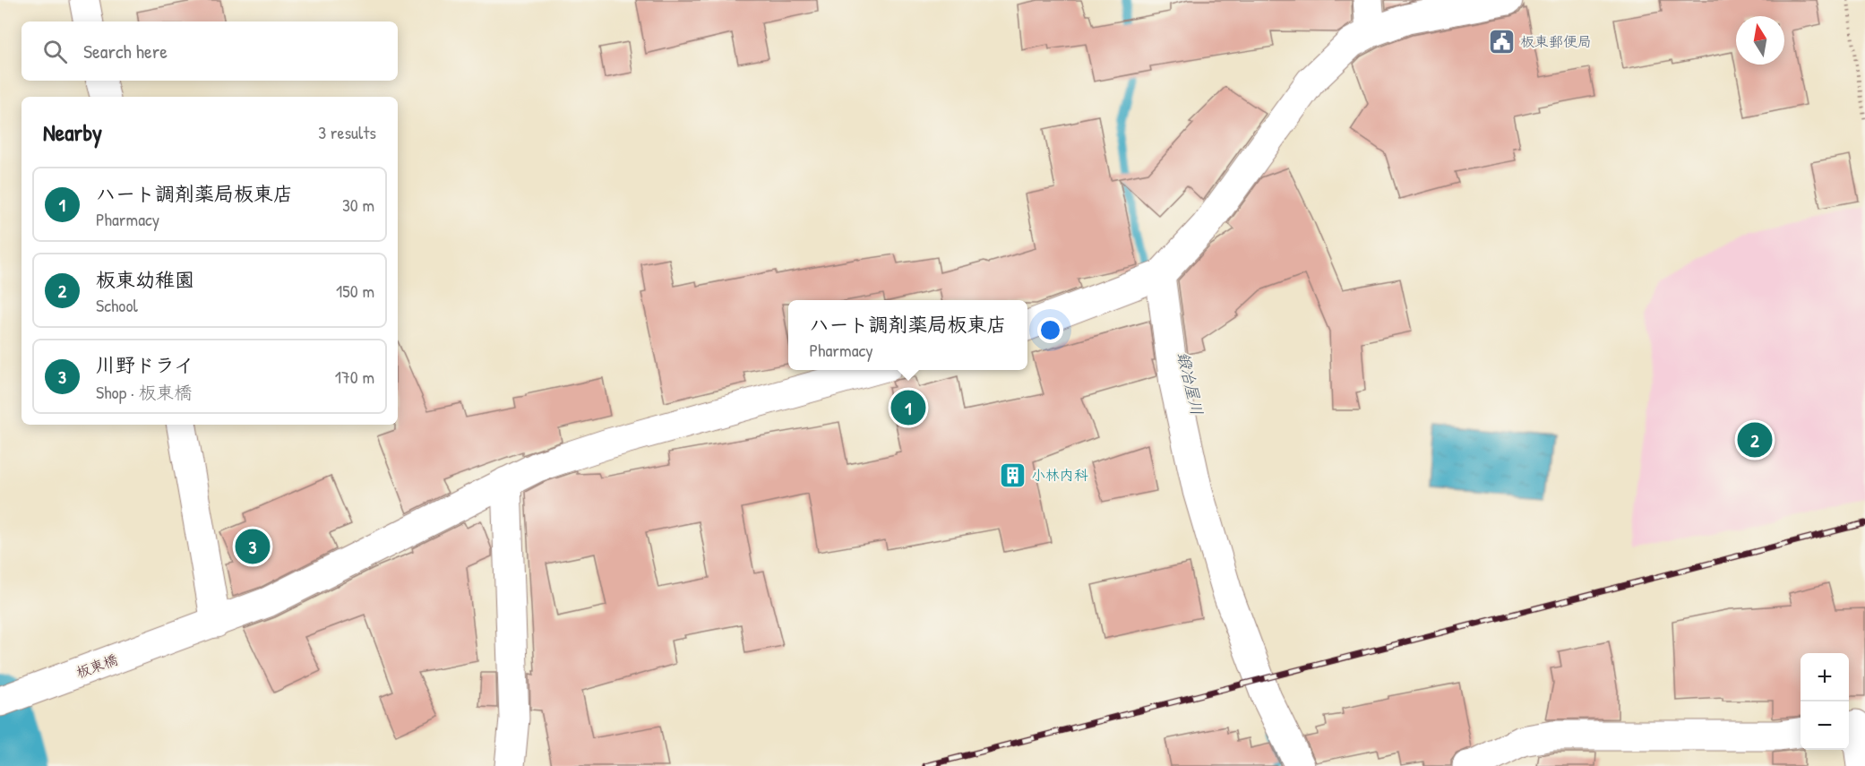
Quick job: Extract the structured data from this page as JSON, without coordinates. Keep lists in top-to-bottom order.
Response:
{
  "streets": {
    "street": ["板東橋"]
  },
  "water": ["鍛冶屋川"],
  "places": {
    "public building": ["板東郵便局"],
    "building": ["小林内科"]
  },
  "north": "top",
  "page": {
    "search": "Search here",
    "heading": ["Nearby", "3 results"],
    "list": [
      {
        "mark": "1",
        "name": "ハート調剤薬局板東店",
        "note": "Pharmacy",
        "value": "30 m"
      },
      {
        "mark": "2",
        "name": "板東幼稚園",
        "note": "School",
        "value": "150 m"
      },
      {
        "mark": "3",
        "name": "川野ドライ",
        "note": "Shop · 板東橋",
        "value": "170 m"
      }
    ],
    "popup": ["ハート調剤薬局板東店", "Pharmacy"],
    "pins": ["1", "2", "3"],
    "map_buttons": ["+", "−"]
  }
}
